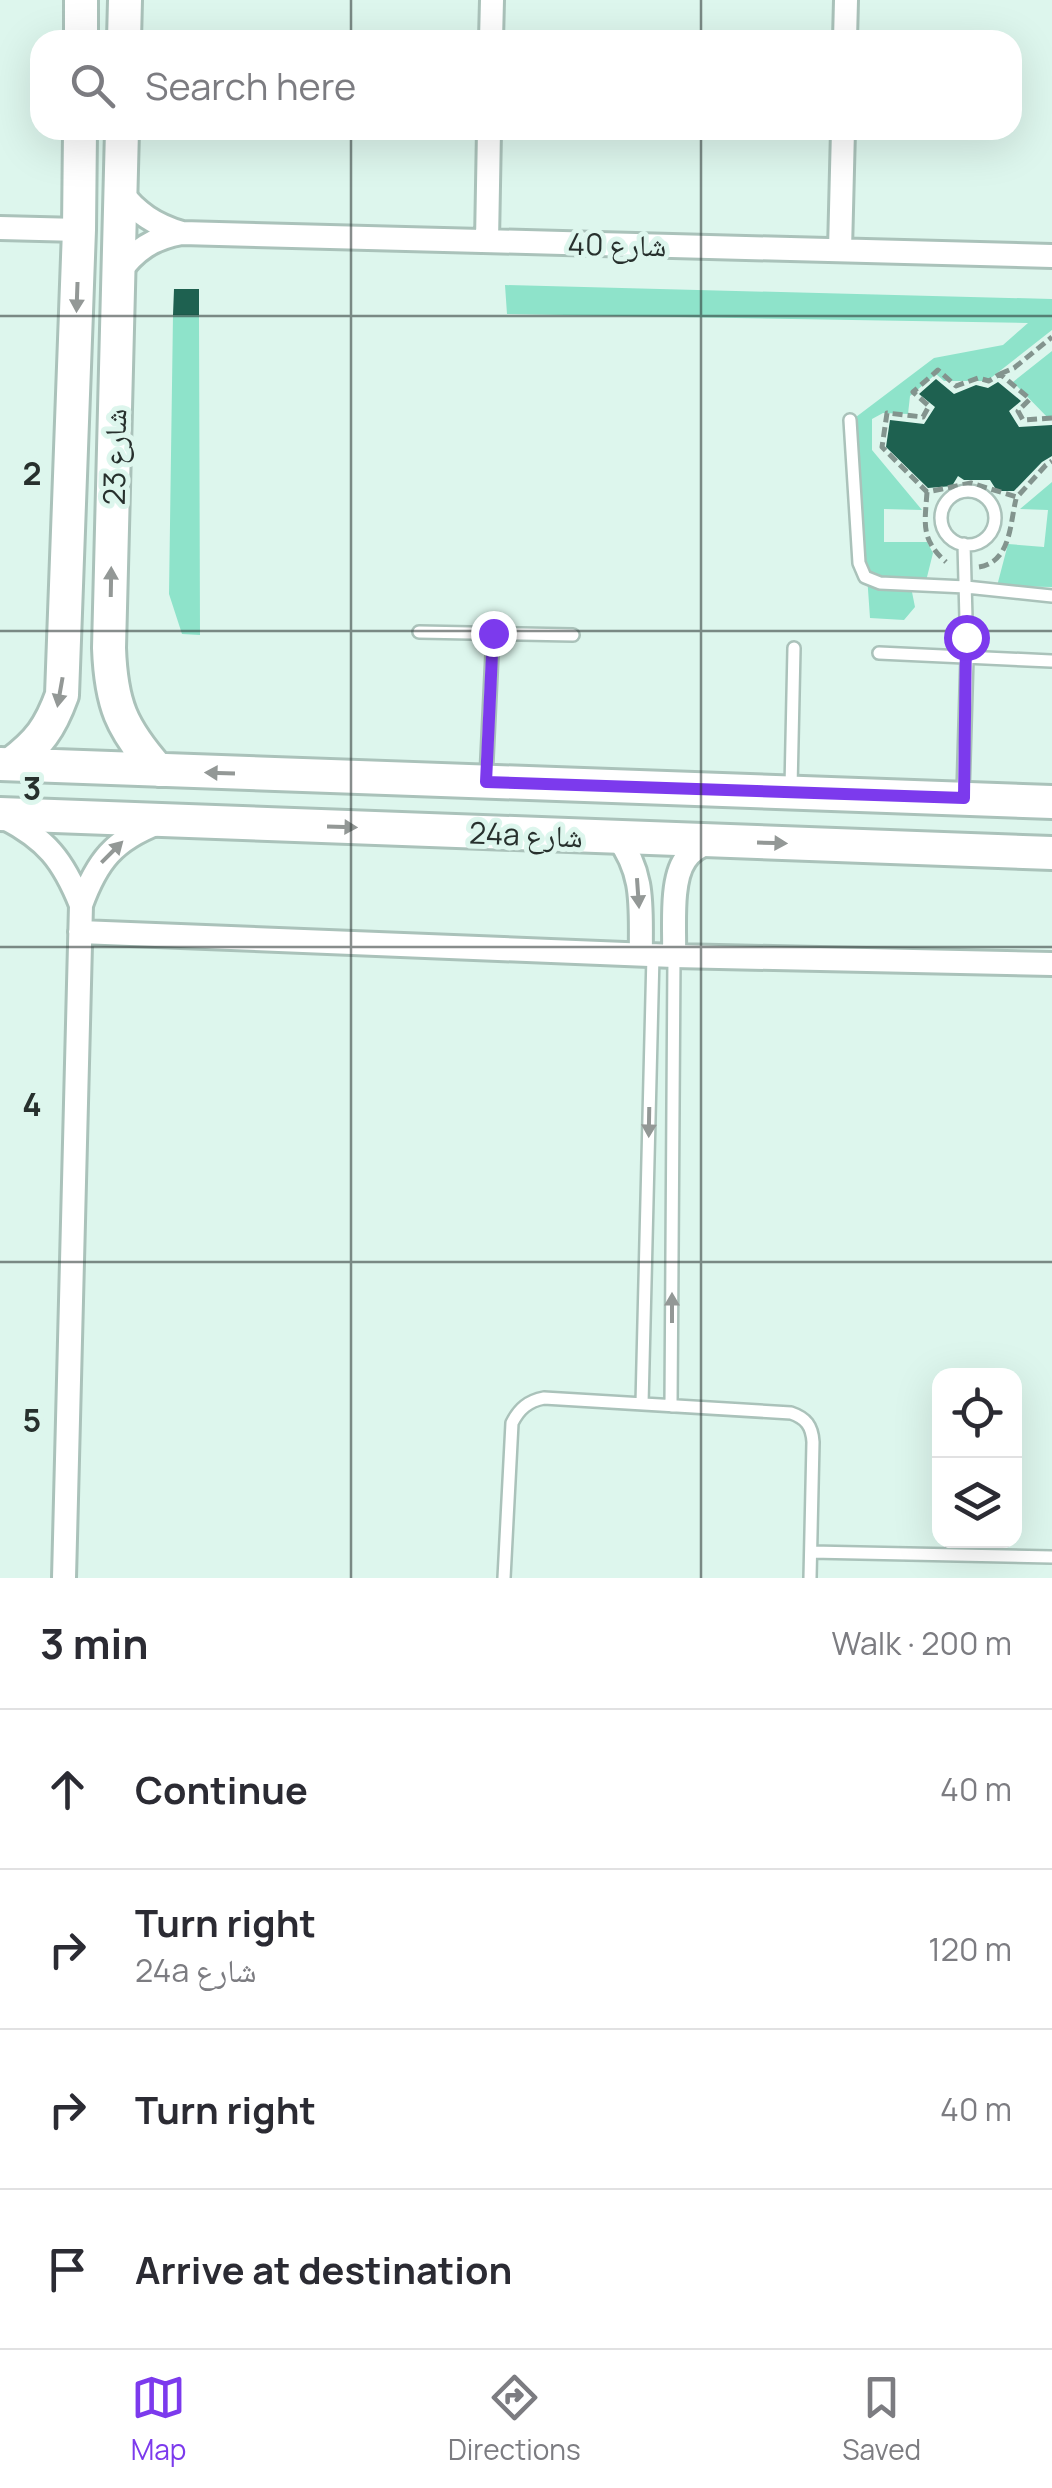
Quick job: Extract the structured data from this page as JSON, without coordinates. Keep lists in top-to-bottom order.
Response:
{
  "streets": {
    "street": ["شارع 40", "شارع 23", "24a شارع"]
  },
  "crossings": [
    ["شارع 40", "شارع 23"],
    ["شارع 23", "24a شارع"]
  ],
  "page": {
    "search": "Search here",
    "heading": ["3 min", "Walk · 200 m"],
    "list": [
      ["Continue", "40 m"],
      ["Turn right", "24a شارع", "120 m"],
      ["Turn right", "40 m"],
      "Arrive at destination"
    ],
    "nav": ["Map", "Directions", "Saved"]
  },
  "grid": {
    "rows": [
      "2",
      "3",
      "4",
      "5"
    ]
  }
}
